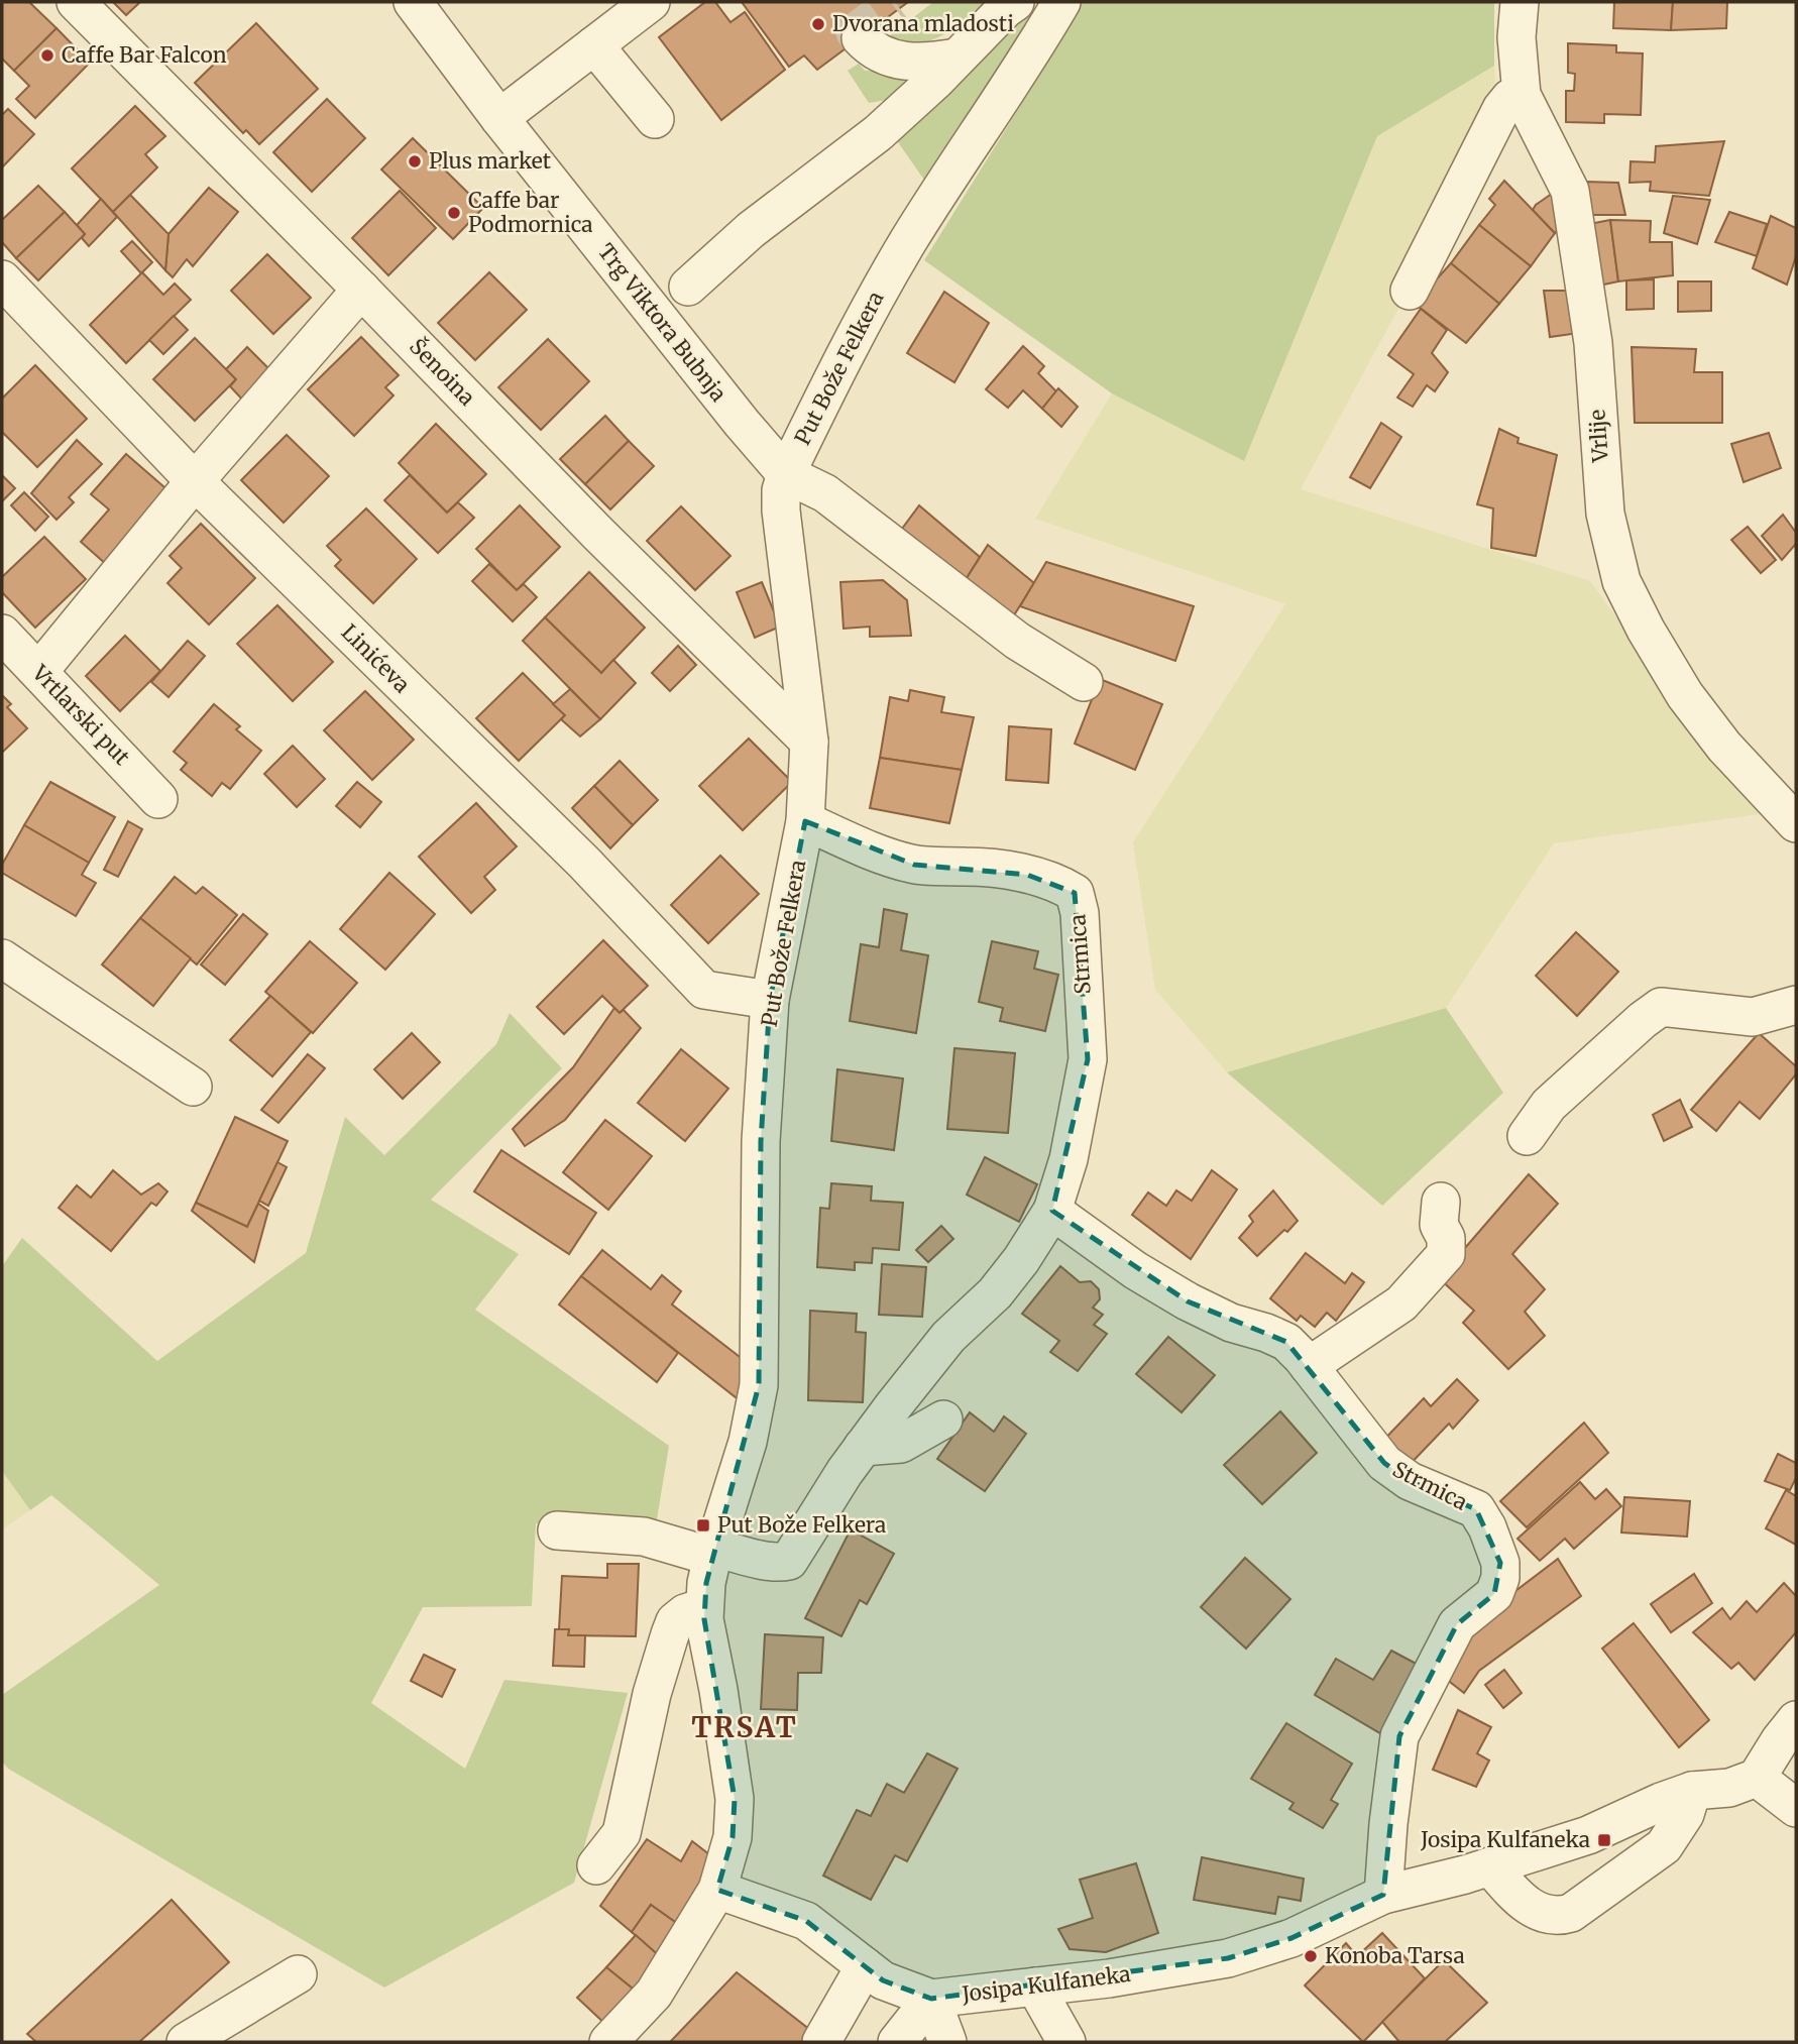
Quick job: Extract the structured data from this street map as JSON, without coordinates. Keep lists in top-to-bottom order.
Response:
{
  "streets": {
    "street": [
      "Trg Viktora Bubnja",
      "Put Bože Felkera",
      "Šenoina",
      "Vrlije",
      "Linićeva",
      "Vrtlarski put",
      "Strmica",
      "Josipa Kulfaneka"
    ]
  },
  "crossings": [
    ["Trg Viktora Bubnja", "Put Bože Felkera"],
    ["Put Bože Felkera", "Šenoina"],
    ["Put Bože Felkera", "Linićeva"],
    ["Put Bože Felkera", "Strmica"],
    ["Put Bože Felkera", "Josipa Kulfaneka"],
    ["Strmica", "Josipa Kulfaneka"]
  ],
  "districts": ["TRSAT"],
  "places": {
    "other": [
      "Dvorana mladosti",
      "Caffe Bar Falcon",
      "Plus market",
      "Caffe bar Podmornica",
      "Konoba Tarsa"
    ],
    "transit": ["Put Bože Felkera", "Josipa Kulfaneka"]
  }
}
